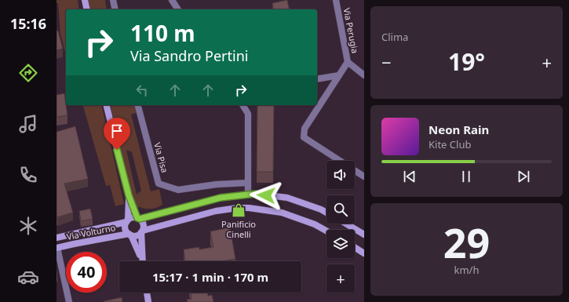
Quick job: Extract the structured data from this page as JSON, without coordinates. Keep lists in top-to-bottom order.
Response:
{
  "streets": {
    "street": ["Via Perugia", "Via Pisa", "Via Volturno"]
  },
  "places": {
    "shop": ["Panificio Cinelli"]
  },
  "page": {
    "tabs": "15:16",
    "tile": [
      "Clima",
      ["29", "km/h"]
    ],
    "turn": ["110 m", "Via Sandro Pertini"],
    "heat": ["−", "19°", "+"],
    "song": ["Neon Rain", "Kite Club"],
    "map_buttons": "+",
    "limit": "40",
    "trip": "15:17 · 1 min · 170 m"
  }
}
